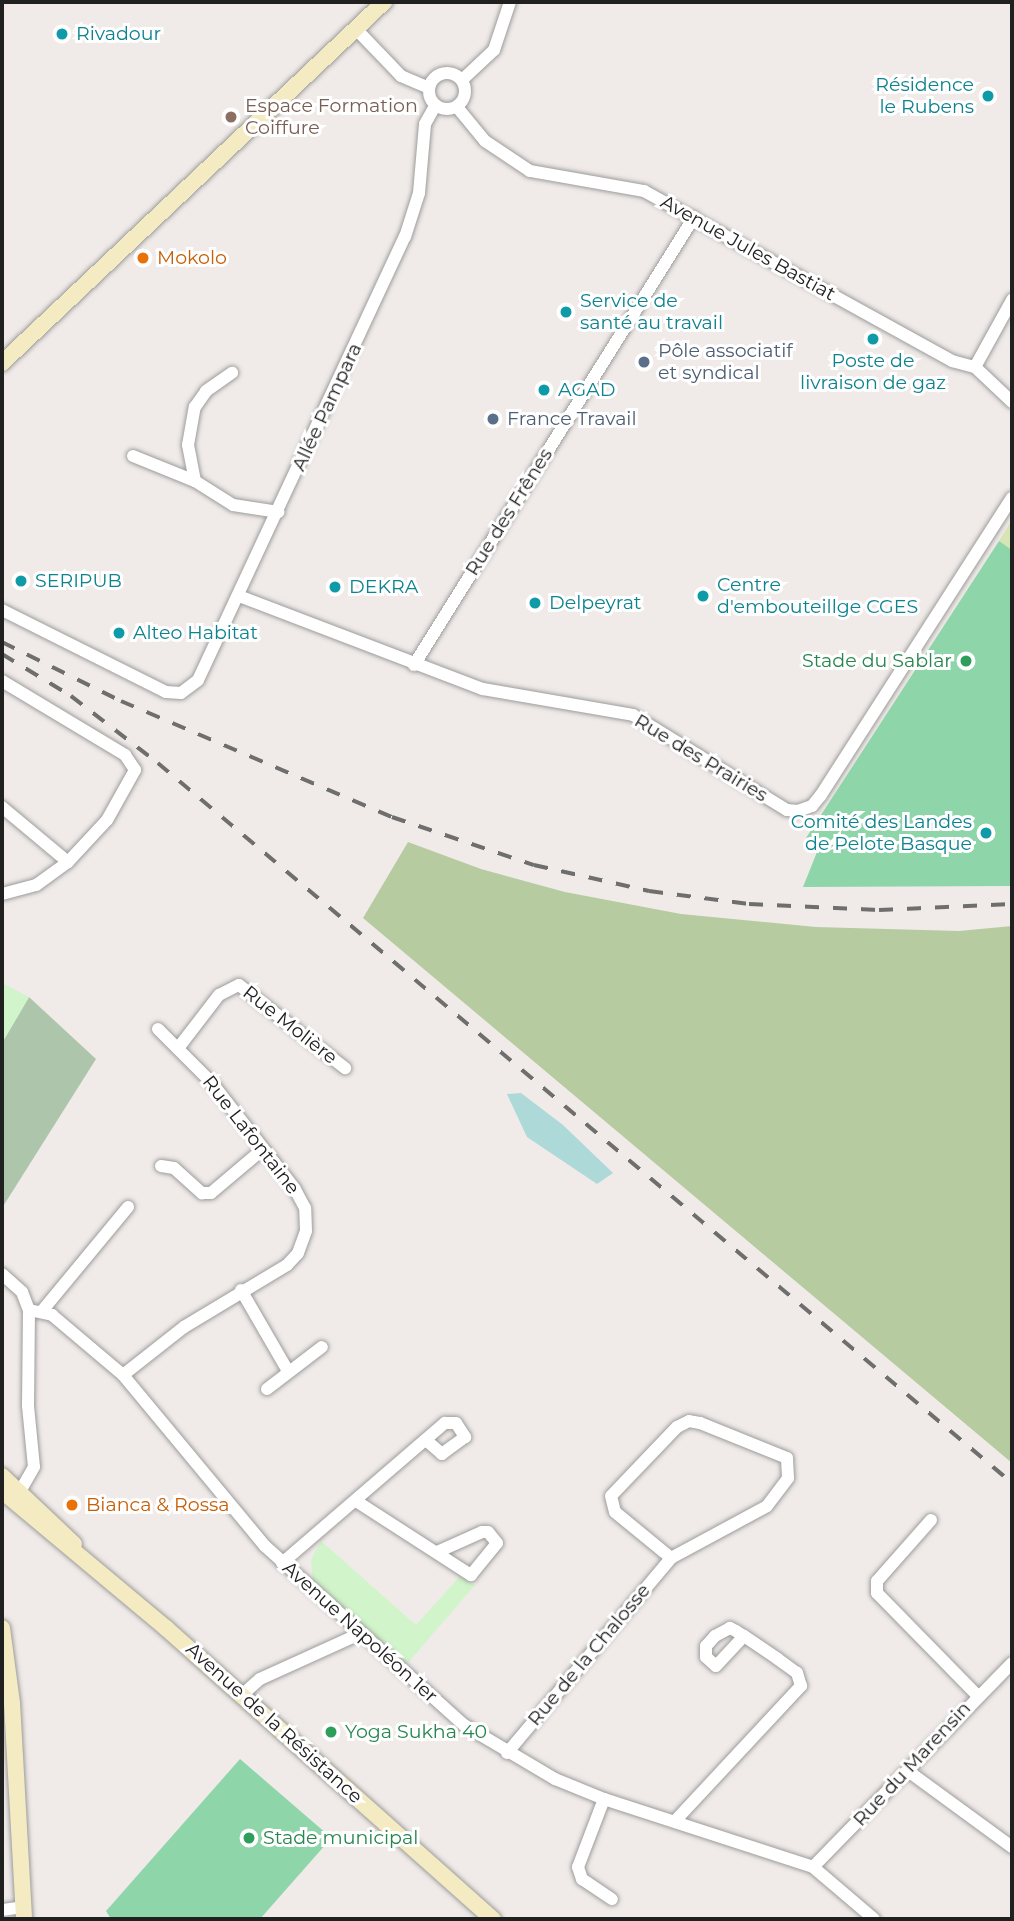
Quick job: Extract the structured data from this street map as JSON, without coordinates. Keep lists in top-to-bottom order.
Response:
{
  "streets": {
    "main road": ["Avenue de la Résistance"],
    "street": [
      "Avenue Jules Bastiat",
      "Allée Pampara",
      "Rue des Frênes",
      "Rue des Prairies",
      "Rue Molière",
      "Rue Lafontaine",
      "Avenue Napoléon 1er",
      "Rue de la Chalosse",
      "Rue du Marensin"
    ]
  },
  "crossings": [
    ["Avenue Jules Bastiat", "Allée Pampara"],
    ["Avenue Jules Bastiat", "Rue des Frênes"],
    ["Allée Pampara", "Rue des Prairies"],
    ["Rue des Frênes", "Rue des Prairies"],
    ["Rue Molière", "Rue Lafontaine"],
    ["Rue Lafontaine", "Avenue Napoléon 1er"],
    ["Avenue Napoléon 1er", "Rue de la Chalosse"],
    ["Avenue Napoléon 1er", "Rue du Marensin"]
  ],
  "places": [
    "Rivadour",
    "Résidence le Rubens",
    "Espace Formation Coiffure",
    "Mokolo",
    "Service de santé au travail",
    "Poste de livraison de gaz",
    "Pôle associatif et syndical",
    "AGAD",
    "France Travail",
    "SERIPUB",
    "DEKRA",
    "Centre d'embouteillge CGES",
    "Delpeyrat",
    "Alteo Habitat",
    "Stade du Sablar",
    "Comité des Landes de Pelote Basque",
    "Bianca & Rossa",
    "Yoga Sukha 40",
    "Stade municipal"
  ]
}
